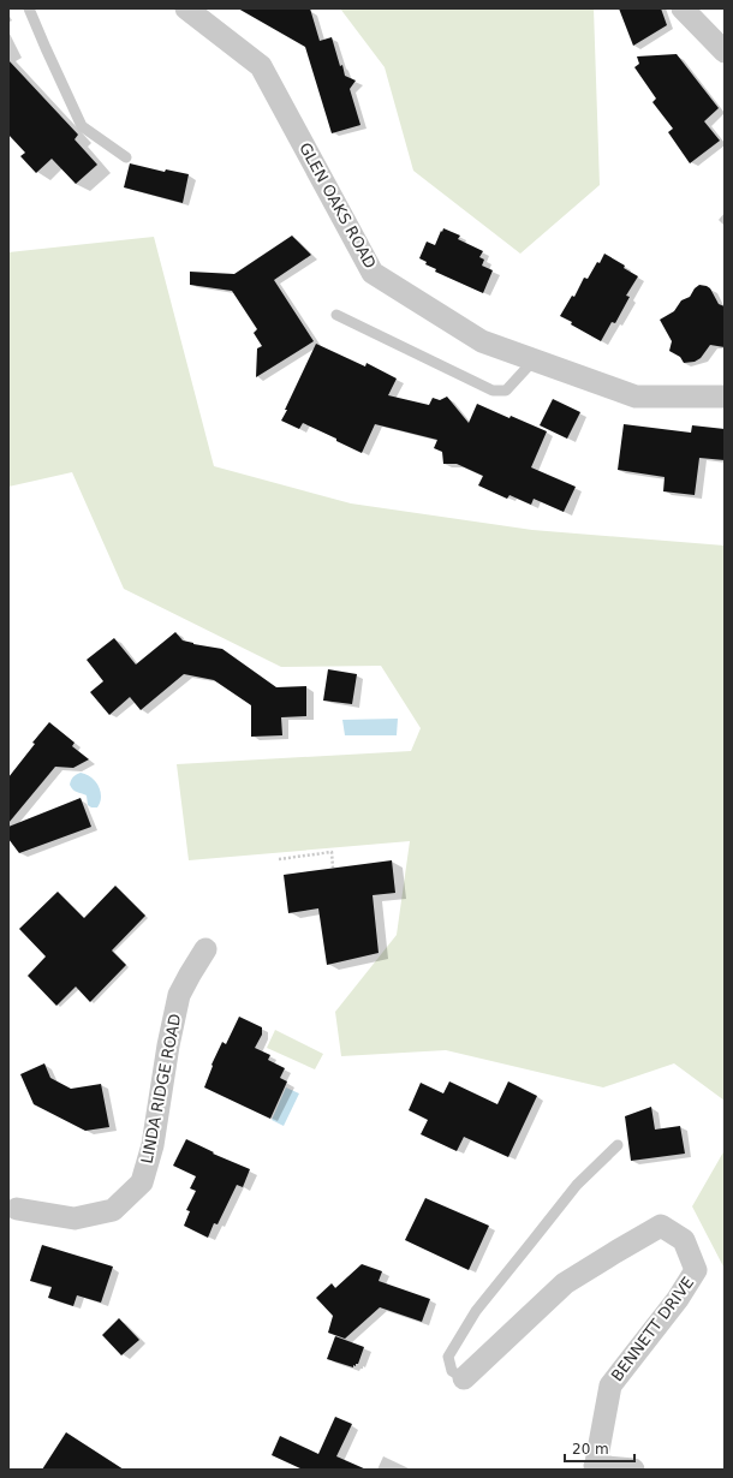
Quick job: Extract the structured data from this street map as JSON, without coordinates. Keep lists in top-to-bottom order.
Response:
{
  "streets": {
    "street": ["GLEN OAKS ROAD", "LINDA RIDGE ROAD", "BENNETT DRIVE"]
  },
  "scale_bar": "20 m"
}
